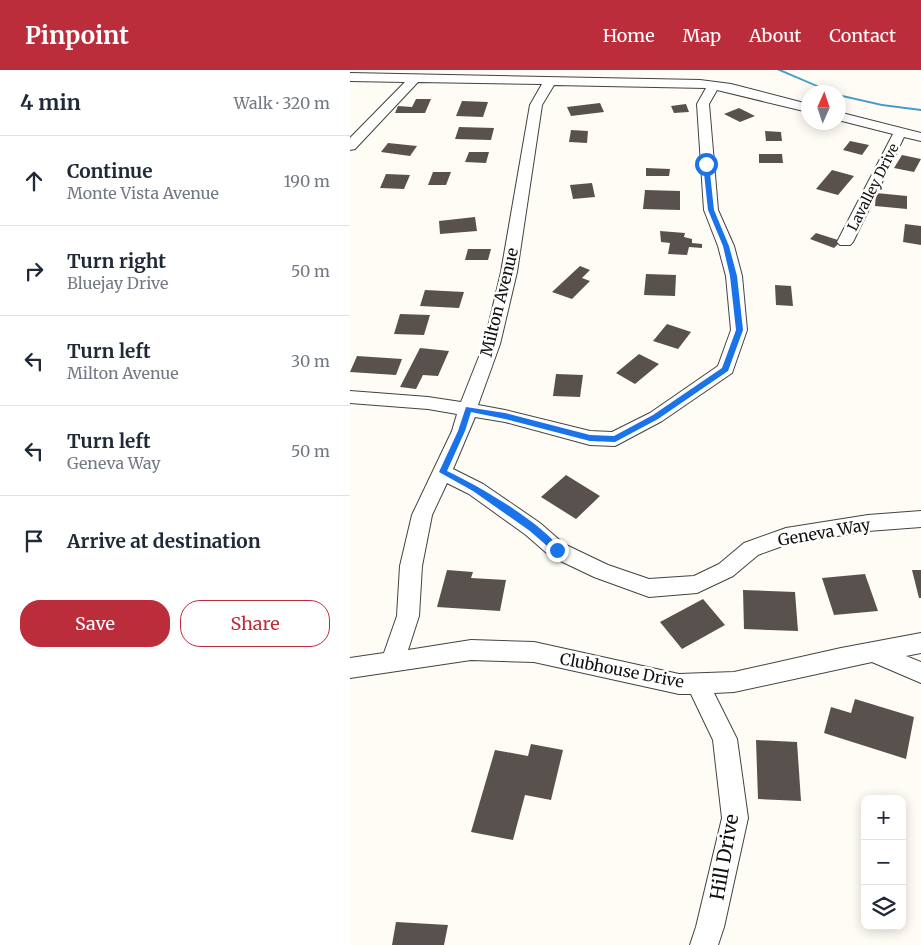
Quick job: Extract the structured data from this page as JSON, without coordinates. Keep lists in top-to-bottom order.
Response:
{
  "streets": {
    "street": [
      "Lavalley Drive",
      "Milton Avenue",
      "Geneva Way",
      "Clubhouse Drive",
      "Hill Drive"
    ]
  },
  "crossings": [
    ["Milton Avenue", "Geneva Way"],
    ["Milton Avenue", "Clubhouse Drive"],
    ["Clubhouse Drive", "Hill Drive"]
  ],
  "north": "top",
  "page": {
    "header": "Pinpoint",
    "nav": [
      "Home",
      "Map",
      "About",
      "Contact"
    ],
    "heading": ["4 min", "Walk · 320 m"],
    "list": [
      ["Continue", "Monte Vista Avenue", "190 m"],
      ["Turn right", "Bluejay Drive", "50 m"],
      ["Turn left", "Milton Avenue", "30 m"],
      ["Turn left", "Geneva Way", "50 m"],
      "Arrive at destination"
    ],
    "buttons": ["Save", "Share"],
    "map_buttons": ["+", "−"]
  }
}
